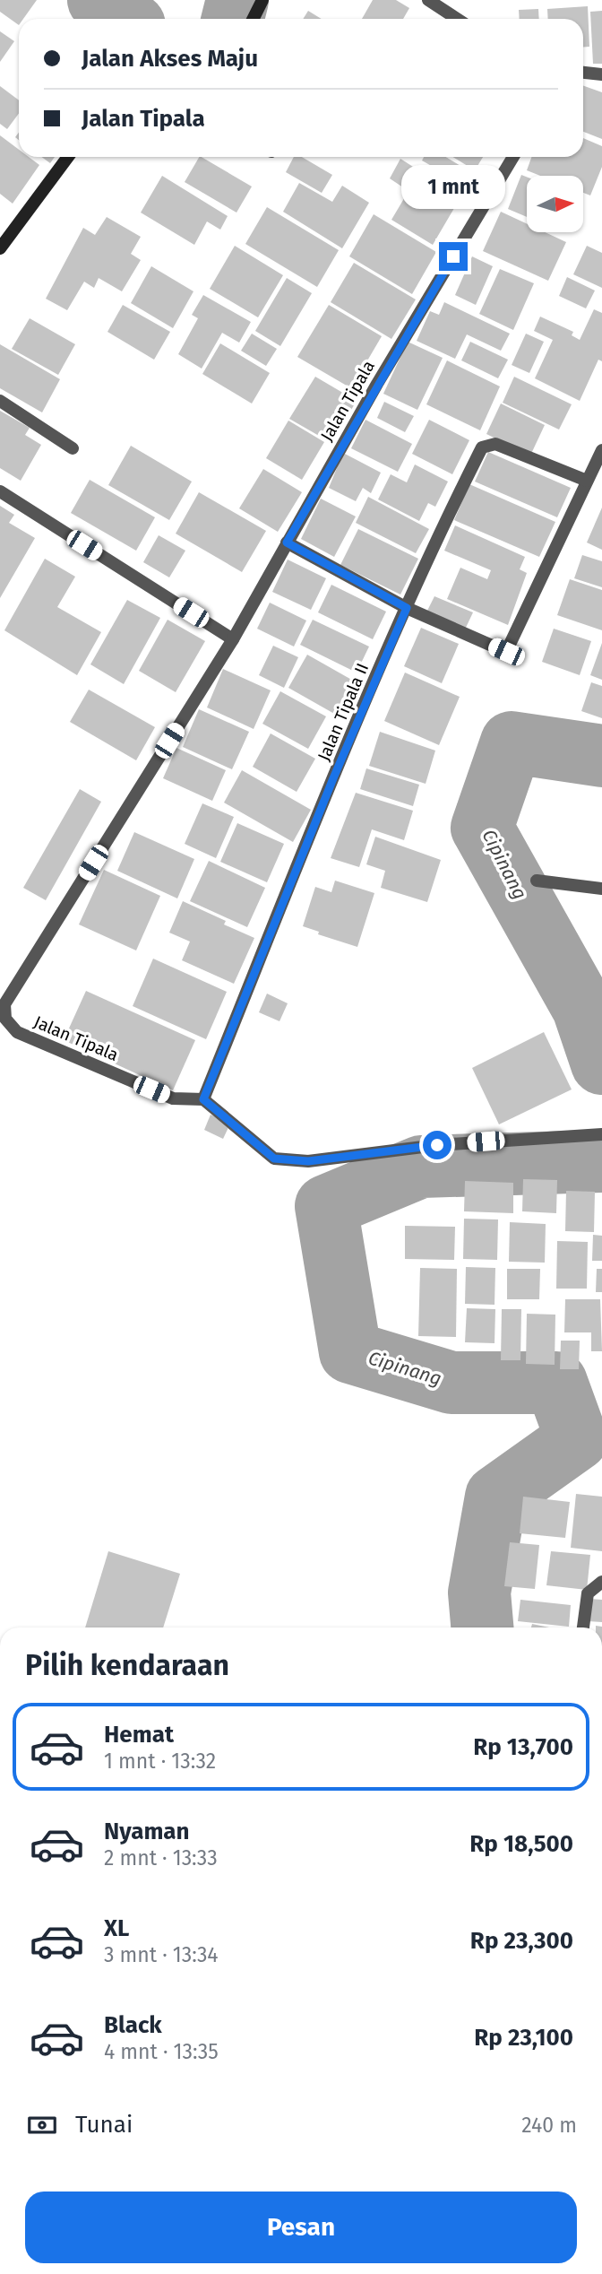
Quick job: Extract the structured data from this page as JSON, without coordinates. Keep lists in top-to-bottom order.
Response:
{
  "streets": {
    "street": ["Jalan Tipala", "Jalan Tipala II"]
  },
  "crossings": [
    ["Jalan Tipala", "Jalan Tipala II"]
  ],
  "water": ["Cipinang"],
  "north": "right",
  "page": {
    "banner": ["Jalan Akses Maju", "Jalan Tipala"],
    "bubble": "1 mnt",
    "heading": "Pilih kendaraan",
    "list": [
      {
        "name": "Hemat",
        "note": "1 mnt · 13:32",
        "value": "Rp 13,700"
      },
      {
        "name": "Nyaman",
        "note": "2 mnt · 13:33",
        "value": "Rp 18,500"
      },
      {
        "name": "XL",
        "note": "3 mnt · 13:34",
        "value": "Rp 23,300"
      },
      {
        "name": "Black",
        "note": "4 mnt · 13:35",
        "value": "Rp 23,100"
      }
    ],
    "pay": ["Tunai", "240 m"],
    "buttons": "Pesan"
  }
}
